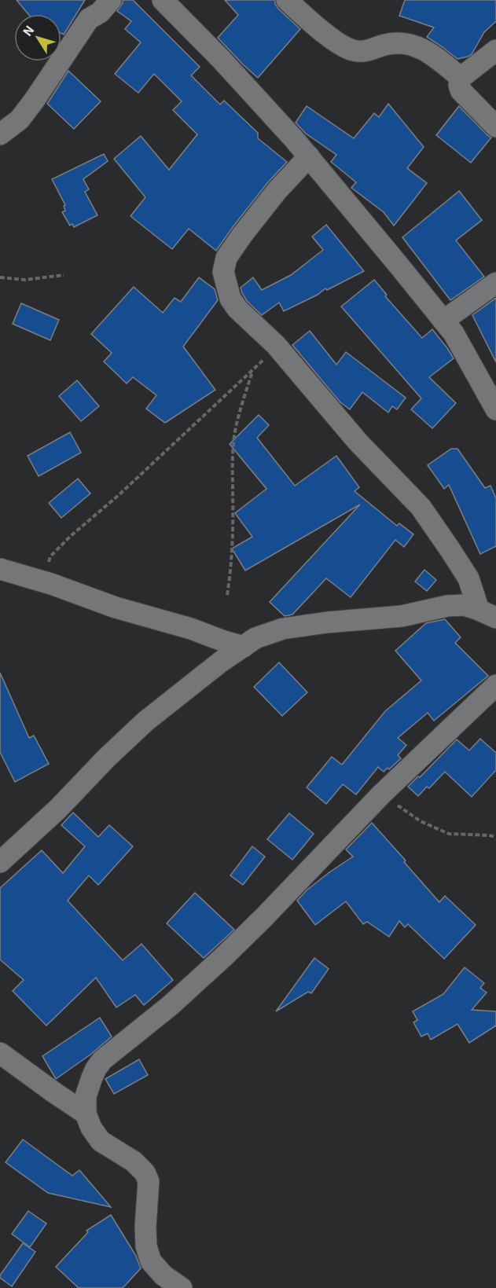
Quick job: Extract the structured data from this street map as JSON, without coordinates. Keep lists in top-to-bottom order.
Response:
{
  "north": "top left"
}
